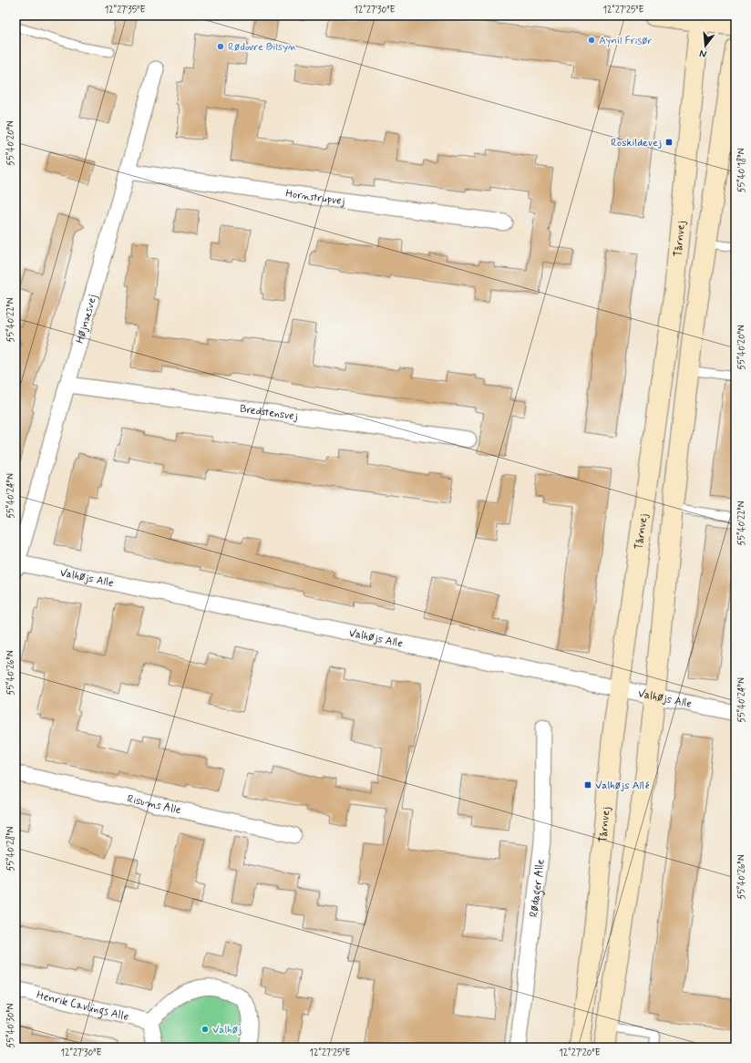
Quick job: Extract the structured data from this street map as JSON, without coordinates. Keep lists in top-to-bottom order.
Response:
{
  "streets": {
    "street": [
      "Hornstrupvej",
      "Tårnvej",
      "Højnæsvej",
      "Bredstensvej",
      "Valhøjs Alle",
      "Risums Alle",
      "Rødager Alle",
      "Henrik Cavlings Alle"
    ]
  },
  "crossings": [
    ["Hornstrupvej", "Højnæsvej"],
    ["Tårnvej", "Valhøjs Alle"],
    ["Højnæsvej", "Bredstensvej"],
    ["Højnæsvej", "Valhøjs Alle"]
  ],
  "places": {
    "other": ["Aynil Frisør", "Rødovre Bilsyn", "Valhøj"],
    "transit": ["Roskildevej", "Valhøjs Allé"]
  },
  "north": "bottom",
  "coordinates": [
    "12°27'35\"E",
    "12°27'30\"E",
    "12°27'25\"E",
    "55°40'20\"N",
    "55°40'18\"N",
    "55°40'22\"N",
    "55°40'24\"N",
    "55°40'26\"N",
    "55°40'28\"N",
    "55°40'30\"N",
    "12°27'20\"E"
  ]
}
